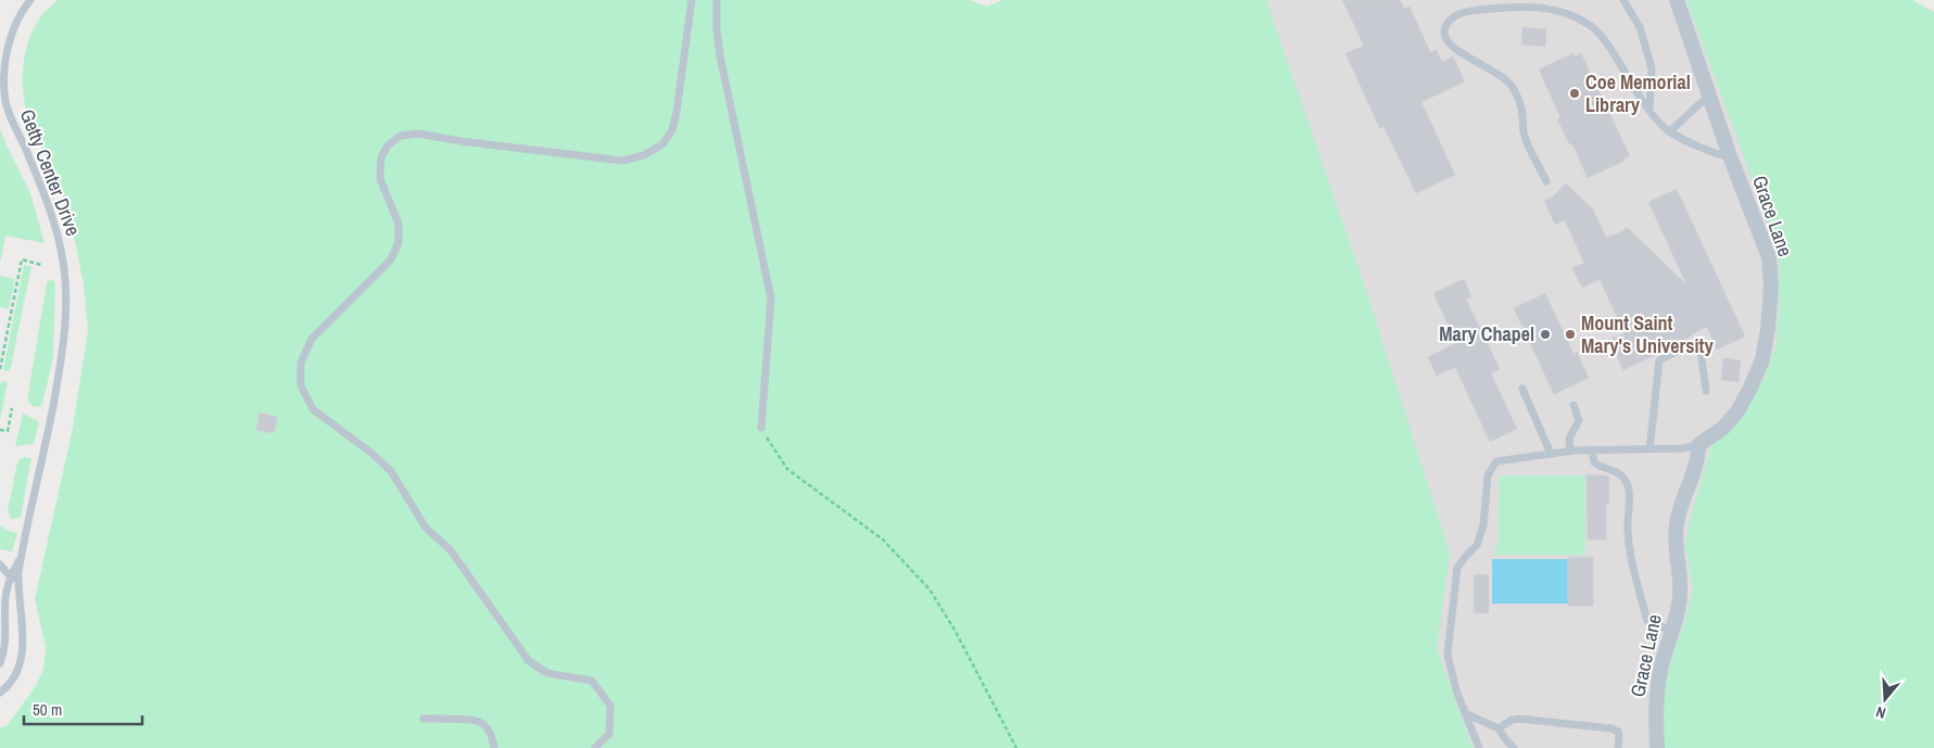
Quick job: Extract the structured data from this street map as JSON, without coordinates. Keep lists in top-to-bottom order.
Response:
{
  "streets": {
    "street": ["Grace Lane"],
    "lane": ["Getty Center Drive"]
  },
  "places": ["Coe Memorial Library", "Mary Chapel", "Mount Saint Mary's University"],
  "scale_bar": "50 m",
  "north": "bottom"
}
